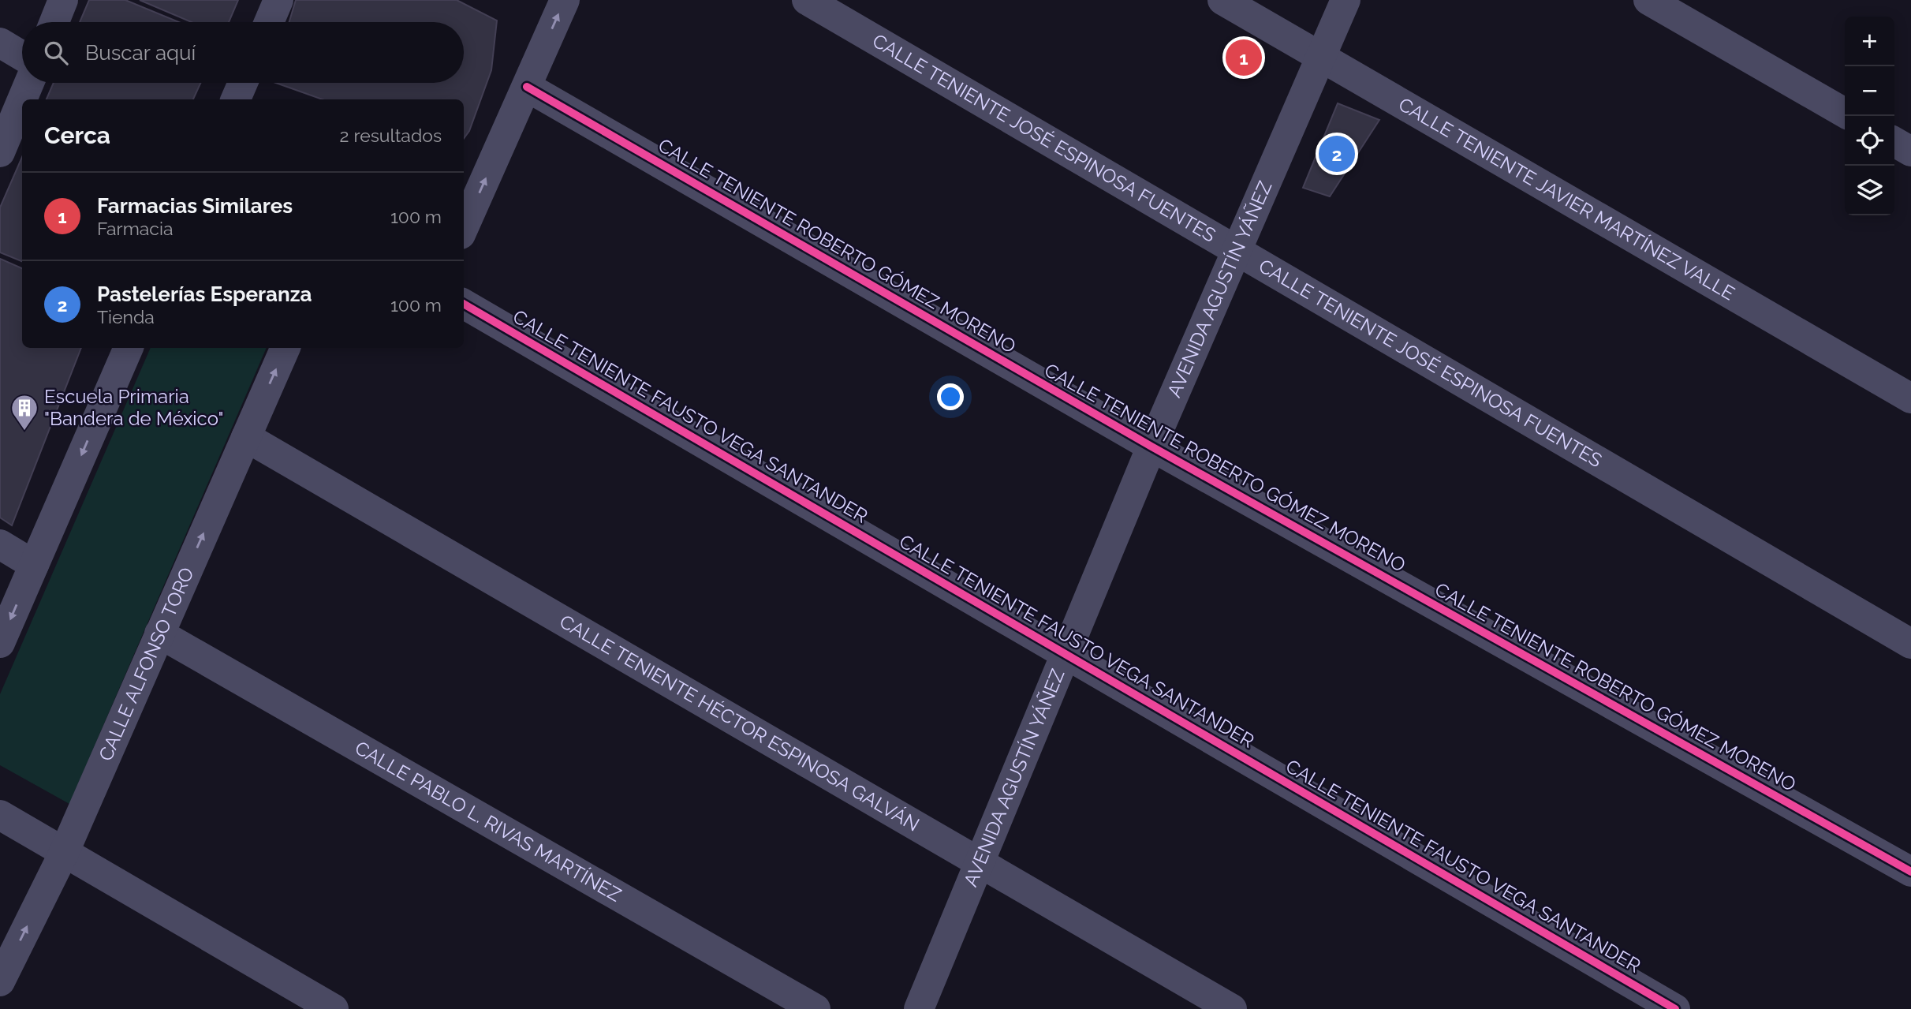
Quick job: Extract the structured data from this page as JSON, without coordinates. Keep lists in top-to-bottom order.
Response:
{
  "streets": {
    "street": [
      "CALLE TENIENTE JOSÉ ESPINOSA FUENTES",
      "CALLE TENIENTE JAVIER MARTÍNEZ VALLE",
      "CALLE TENIENTE ROBERTO GÓMEZ MORENO",
      "AVENIDA AGUSTÍN YÁÑEZ",
      "CALLE TENIENTE FAUSTO VEGA SANTANDER",
      "CALLE ALFONSO TORO",
      "CALLE TENIENTE HÉCTOR ESPINOSA GALVÁN",
      "CALLE PABLO L. RIVAS MARTÍNEZ"
    ]
  },
  "crossings": [
    ["CALLE TENIENTE JOSÉ ESPINOSA FUENTES", "AVENIDA AGUSTÍN YÁÑEZ"],
    ["CALLE TENIENTE JAVIER MARTÍNEZ VALLE", "AVENIDA AGUSTÍN YÁÑEZ"],
    ["CALLE TENIENTE ROBERTO GÓMEZ MORENO", "AVENIDA AGUSTÍN YÁÑEZ"],
    ["AVENIDA AGUSTÍN YÁÑEZ", "CALLE TENIENTE FAUSTO VEGA SANTANDER"],
    ["AVENIDA AGUSTÍN YÁÑEZ", "CALLE TENIENTE HÉCTOR ESPINOSA GALVÁN"],
    ["CALLE ALFONSO TORO", "CALLE TENIENTE HÉCTOR ESPINOSA GALVÁN"],
    ["CALLE ALFONSO TORO", "CALLE PABLO L. RIVAS MARTÍNEZ"]
  ],
  "places": {
    "building": ["Escuela Primaria \"Bandera de México\""]
  },
  "page": {
    "map_buttons": ["+", "−"],
    "search": "Buscar aquí",
    "pins": ["1", "2"],
    "heading": ["Cerca", "2 resultados"],
    "list": [
      {
        "mark": "1",
        "name": "Farmacias Similares",
        "note": "Farmacia",
        "value": "100 m"
      },
      {
        "mark": "2",
        "name": "Pastelerías Esperanza",
        "note": "Tienda",
        "value": "100 m"
      }
    ]
  }
}
